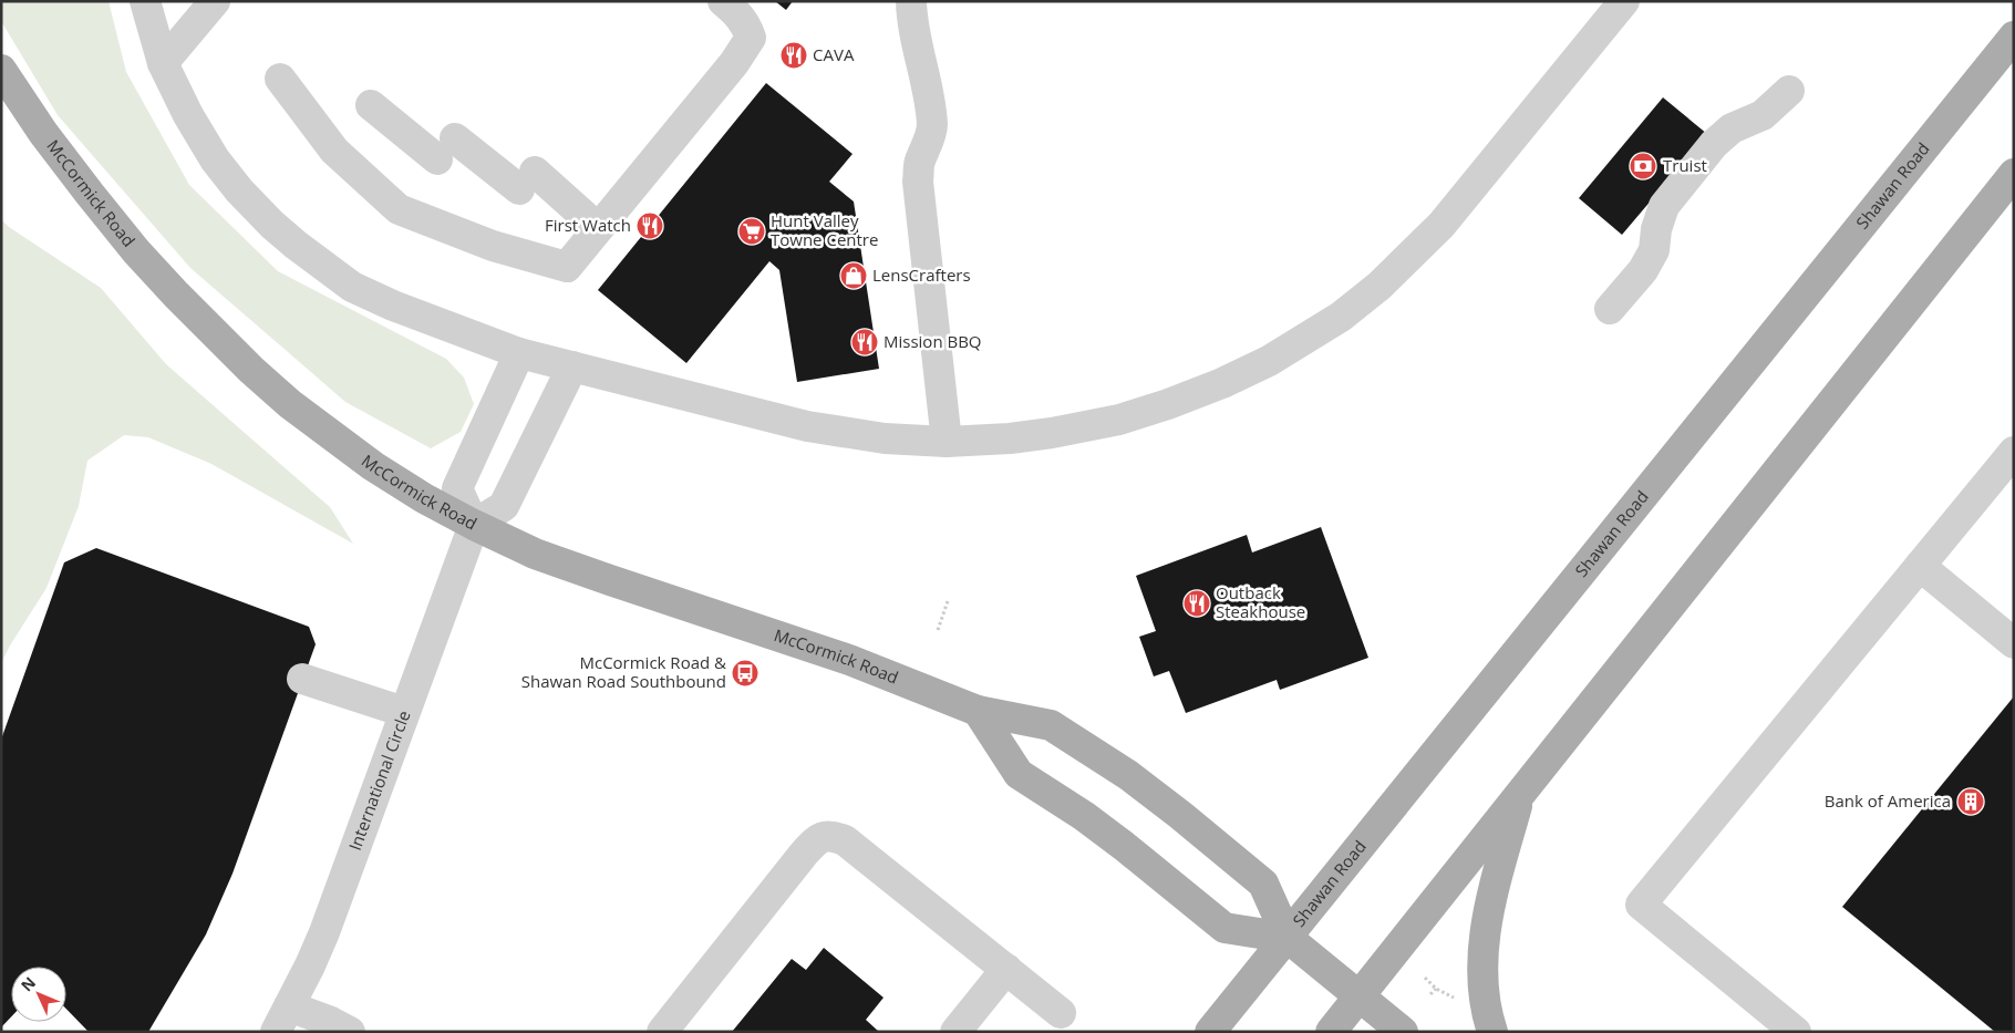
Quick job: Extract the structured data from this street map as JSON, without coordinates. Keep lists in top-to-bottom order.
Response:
{
  "streets": {
    "main road": ["Shawan Road", "McCormick Road"],
    "street": ["International Circle"]
  },
  "crossings": [
    ["Shawan Road", "McCormick Road"],
    ["McCormick Road", "International Circle"]
  ],
  "places": {
    "restaurant": [
      "CAVA",
      "First Watch",
      "Mission BBQ",
      "Outback Steakhouse"
    ],
    "bank": ["Truist"],
    "supermarket": ["Hunt Valley Towne Centre"],
    "shop": ["LensCrafters"],
    "bus stop": ["McCormick Road & Shawan Road Southbound"],
    "building": ["Bank of America"]
  },
  "north": "top left"
}
